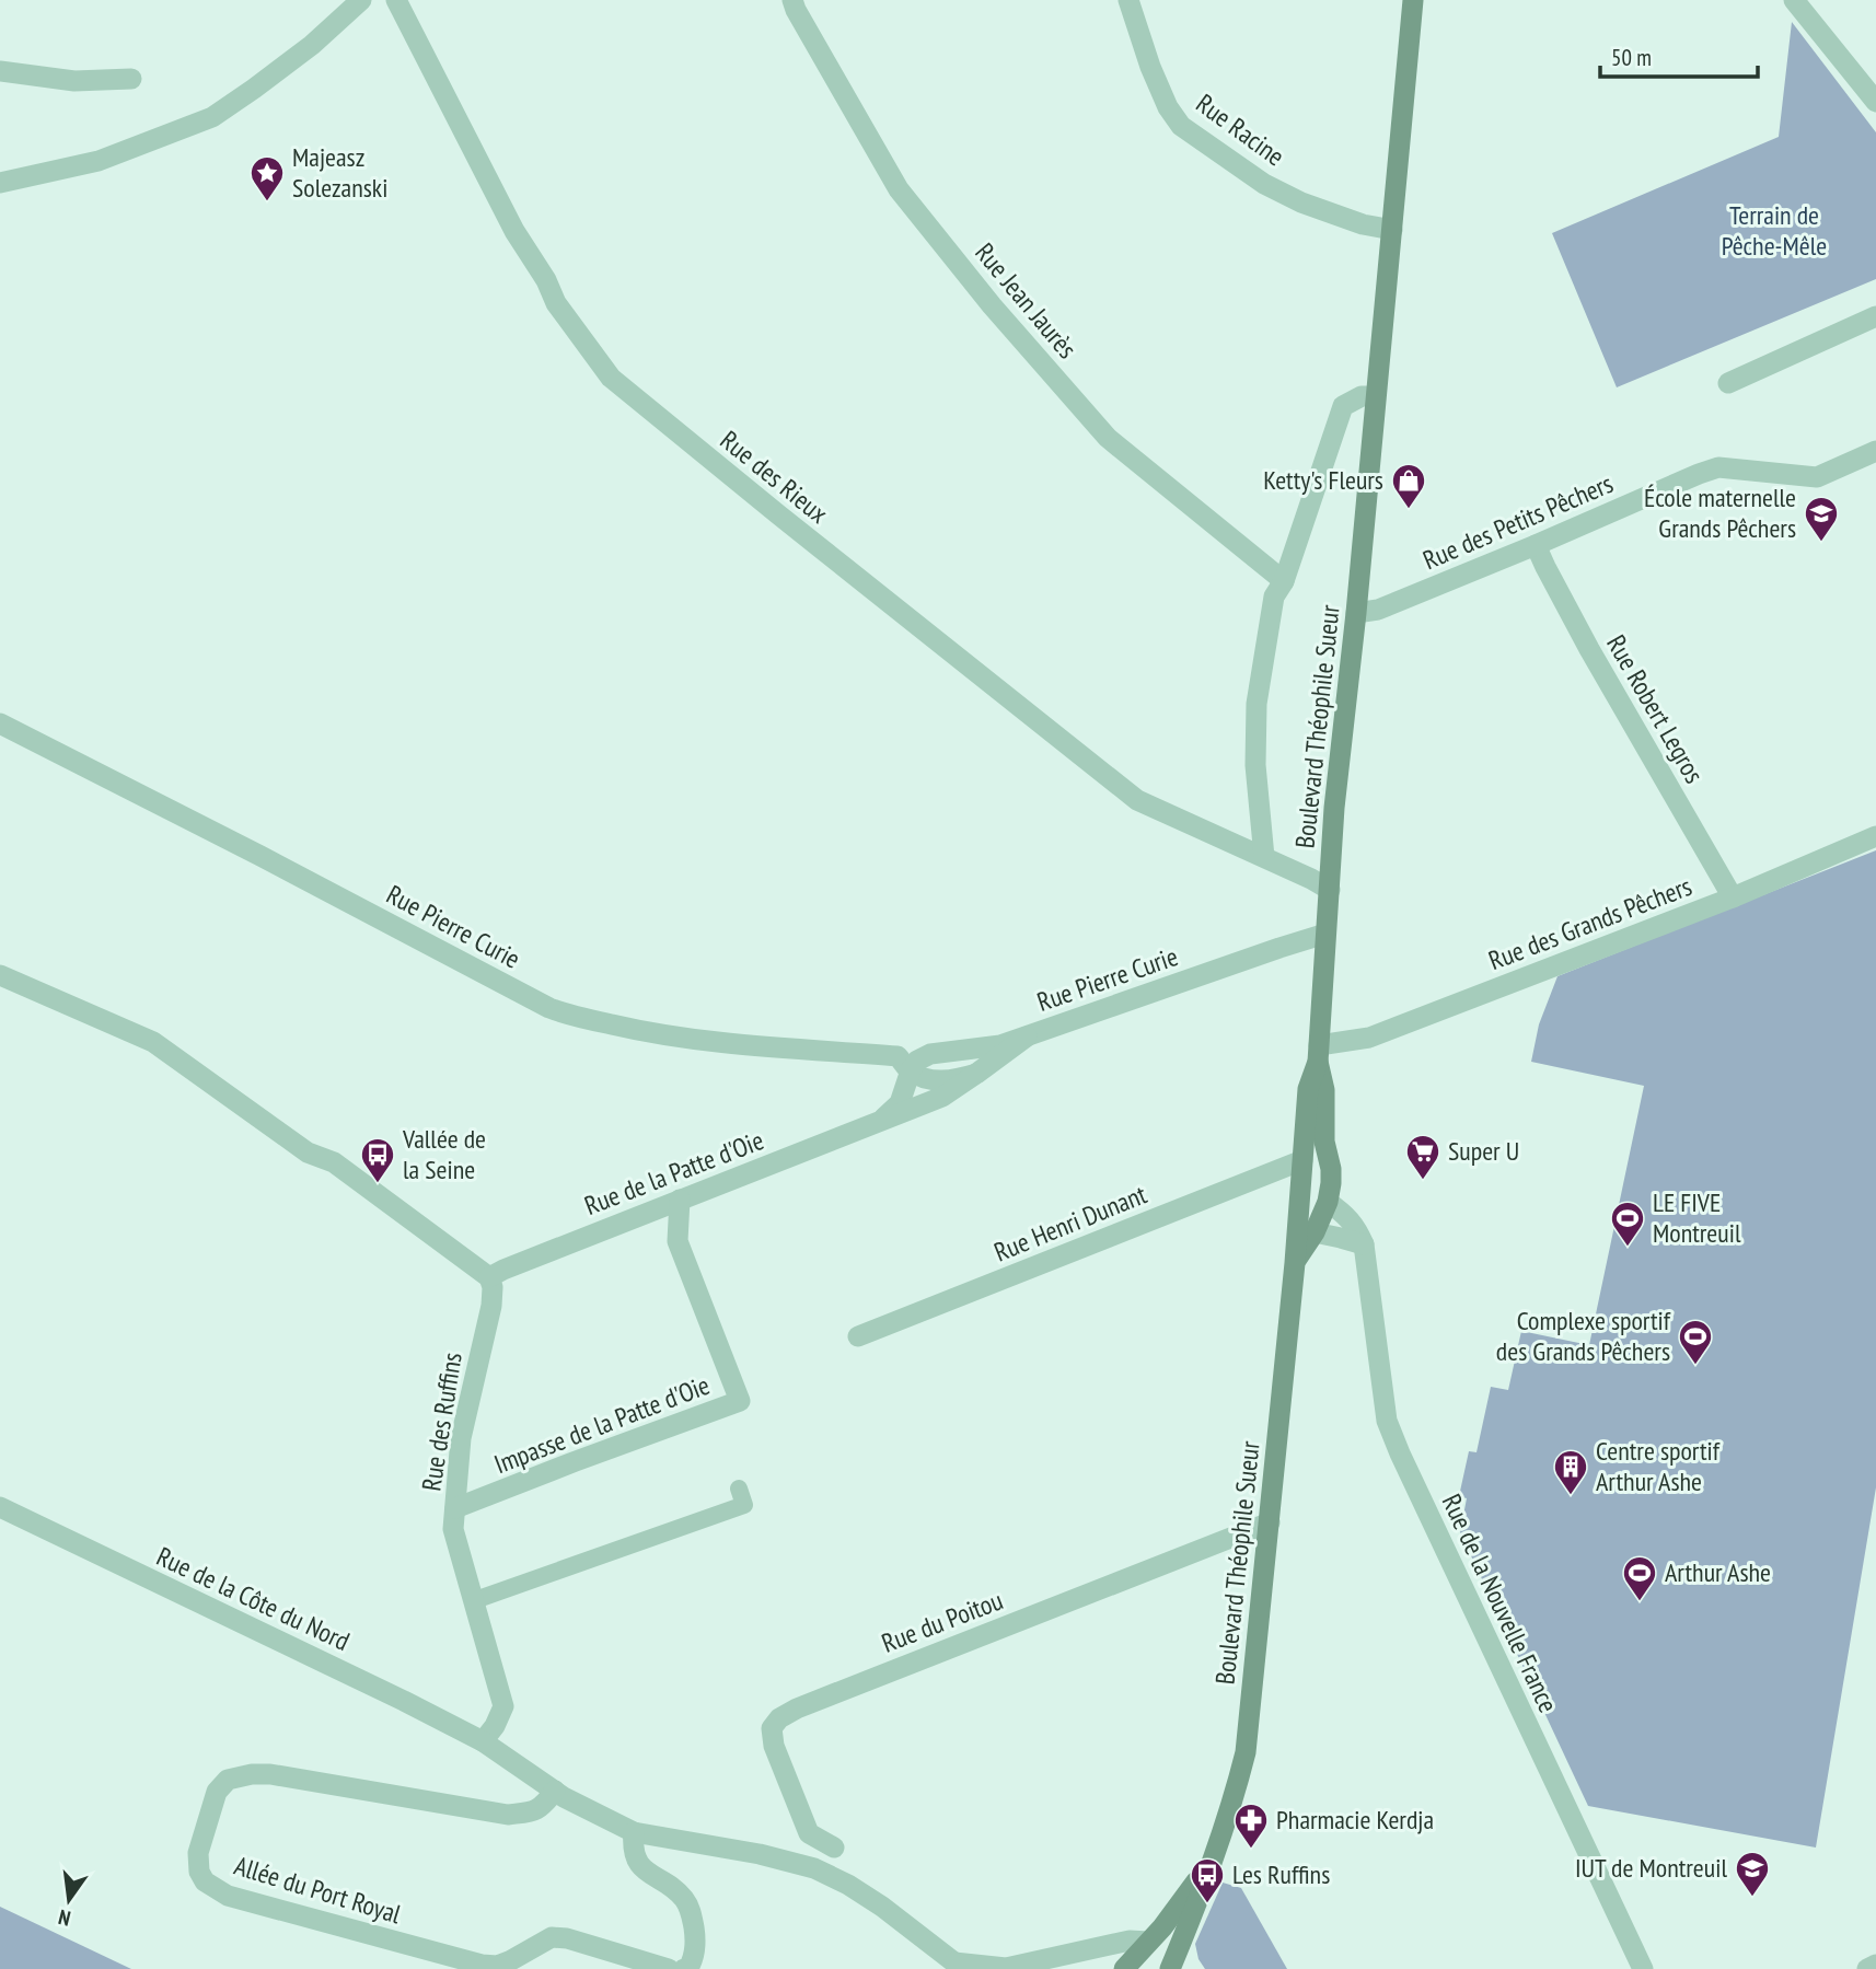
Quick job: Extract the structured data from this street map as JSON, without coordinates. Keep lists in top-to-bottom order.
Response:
{
  "streets": {
    "main road": ["Boulevard Théophile Sueur"],
    "street": [
      "Rue Racine",
      "Rue Jean Jaurès",
      "Rue des Rieux",
      "Rue des Petits Pêchers",
      "Rue Robert Legros",
      "Rue des Grands Pêchers",
      "Rue Pierre Curie",
      "Rue de la Patte d'Oie",
      "Rue Henri Dunant",
      "Rue des Ruffins",
      "Impasse de la Patte d'Oie",
      "Rue de la Côte du Nord",
      "Rue de la Nouvelle France",
      "Rue du Poitou",
      "Allée du Port Royal"
    ]
  },
  "crossings": [
    ["Rue Racine", "Boulevard Théophile Sueur"],
    ["Rue des Rieux", "Boulevard Théophile Sueur"],
    ["Rue des Petits Pêchers", "Rue Robert Legros"],
    ["Rue des Petits Pêchers", "Boulevard Théophile Sueur"],
    ["Rue Robert Legros", "Rue des Grands Pêchers"],
    ["Boulevard Théophile Sueur", "Rue des Grands Pêchers"],
    ["Boulevard Théophile Sueur", "Rue Pierre Curie"],
    ["Boulevard Théophile Sueur", "Rue Henri Dunant"],
    ["Boulevard Théophile Sueur", "Rue de la Nouvelle France"],
    ["Boulevard Théophile Sueur", "Rue du Poitou"],
    ["Rue Pierre Curie", "Rue de la Patte d'Oie"],
    ["Rue de la Patte d'Oie", "Rue des Ruffins"],
    ["Rue de la Patte d'Oie", "Impasse de la Patte d'Oie"],
    ["Rue des Ruffins", "Impasse de la Patte d'Oie"],
    ["Rue des Ruffins", "Rue de la Côte du Nord"]
  ],
  "parks": ["Terrain de Pêche-Mêle"],
  "places": {
    "place": ["Majeasz Solezanski"],
    "shop": ["Ketty's Fleurs"],
    "school or university": ["École maternelle Grands Pêchers", "IUT de Montreuil"],
    "supermarket": ["Super U"],
    "bus stop": ["Vallée de la Seine", "Les Ruffins"],
    "sports": ["LE FIVE Montreuil", "Complexe sportif des Grands Pêchers", "Arthur Ashe"],
    "building": ["Centre sportif Arthur Ashe"],
    "pharmacy": ["Pharmacie Kerdja"]
  },
  "scale_bar": "50 m",
  "north": "bottom"
}
